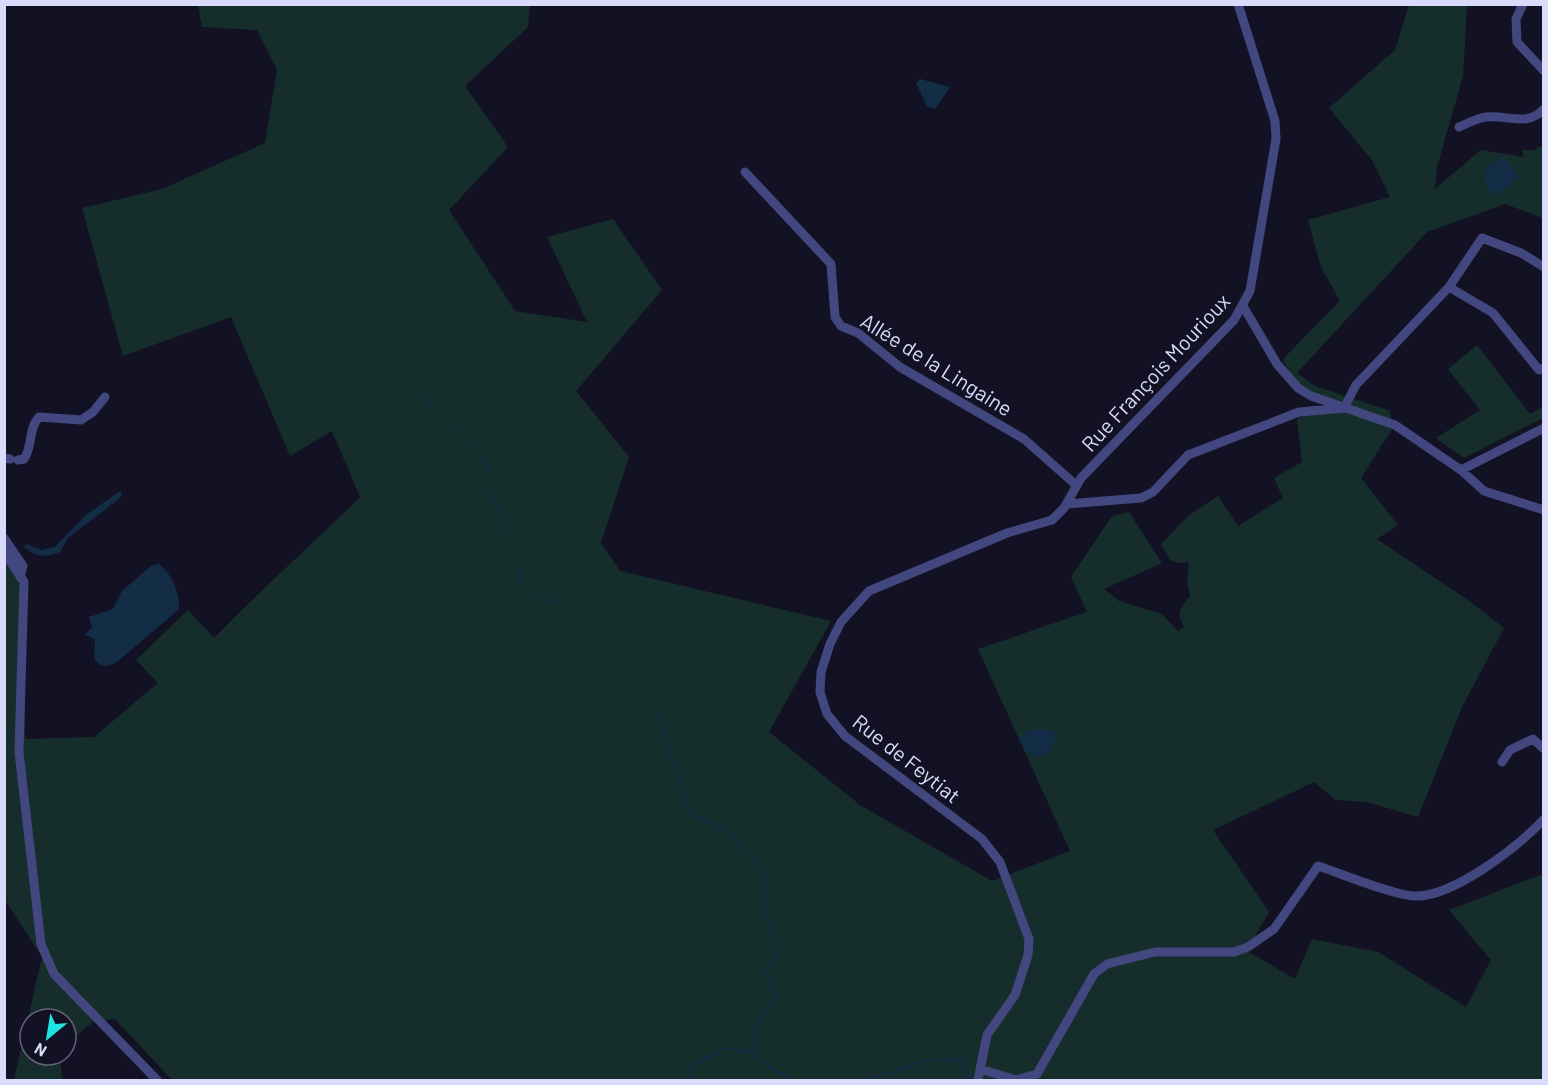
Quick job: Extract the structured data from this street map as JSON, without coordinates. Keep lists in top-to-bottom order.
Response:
{
  "streets": {
    "street": ["Allée de la Lingaine", "Rue François Mourioux", "Rue de Feytiat"]
  },
  "crossings": [
    ["Allée de la Lingaine", "Rue François Mourioux"],
    ["Rue François Mourioux", "Rue de Feytiat"]
  ],
  "north": "bottom left"
}
